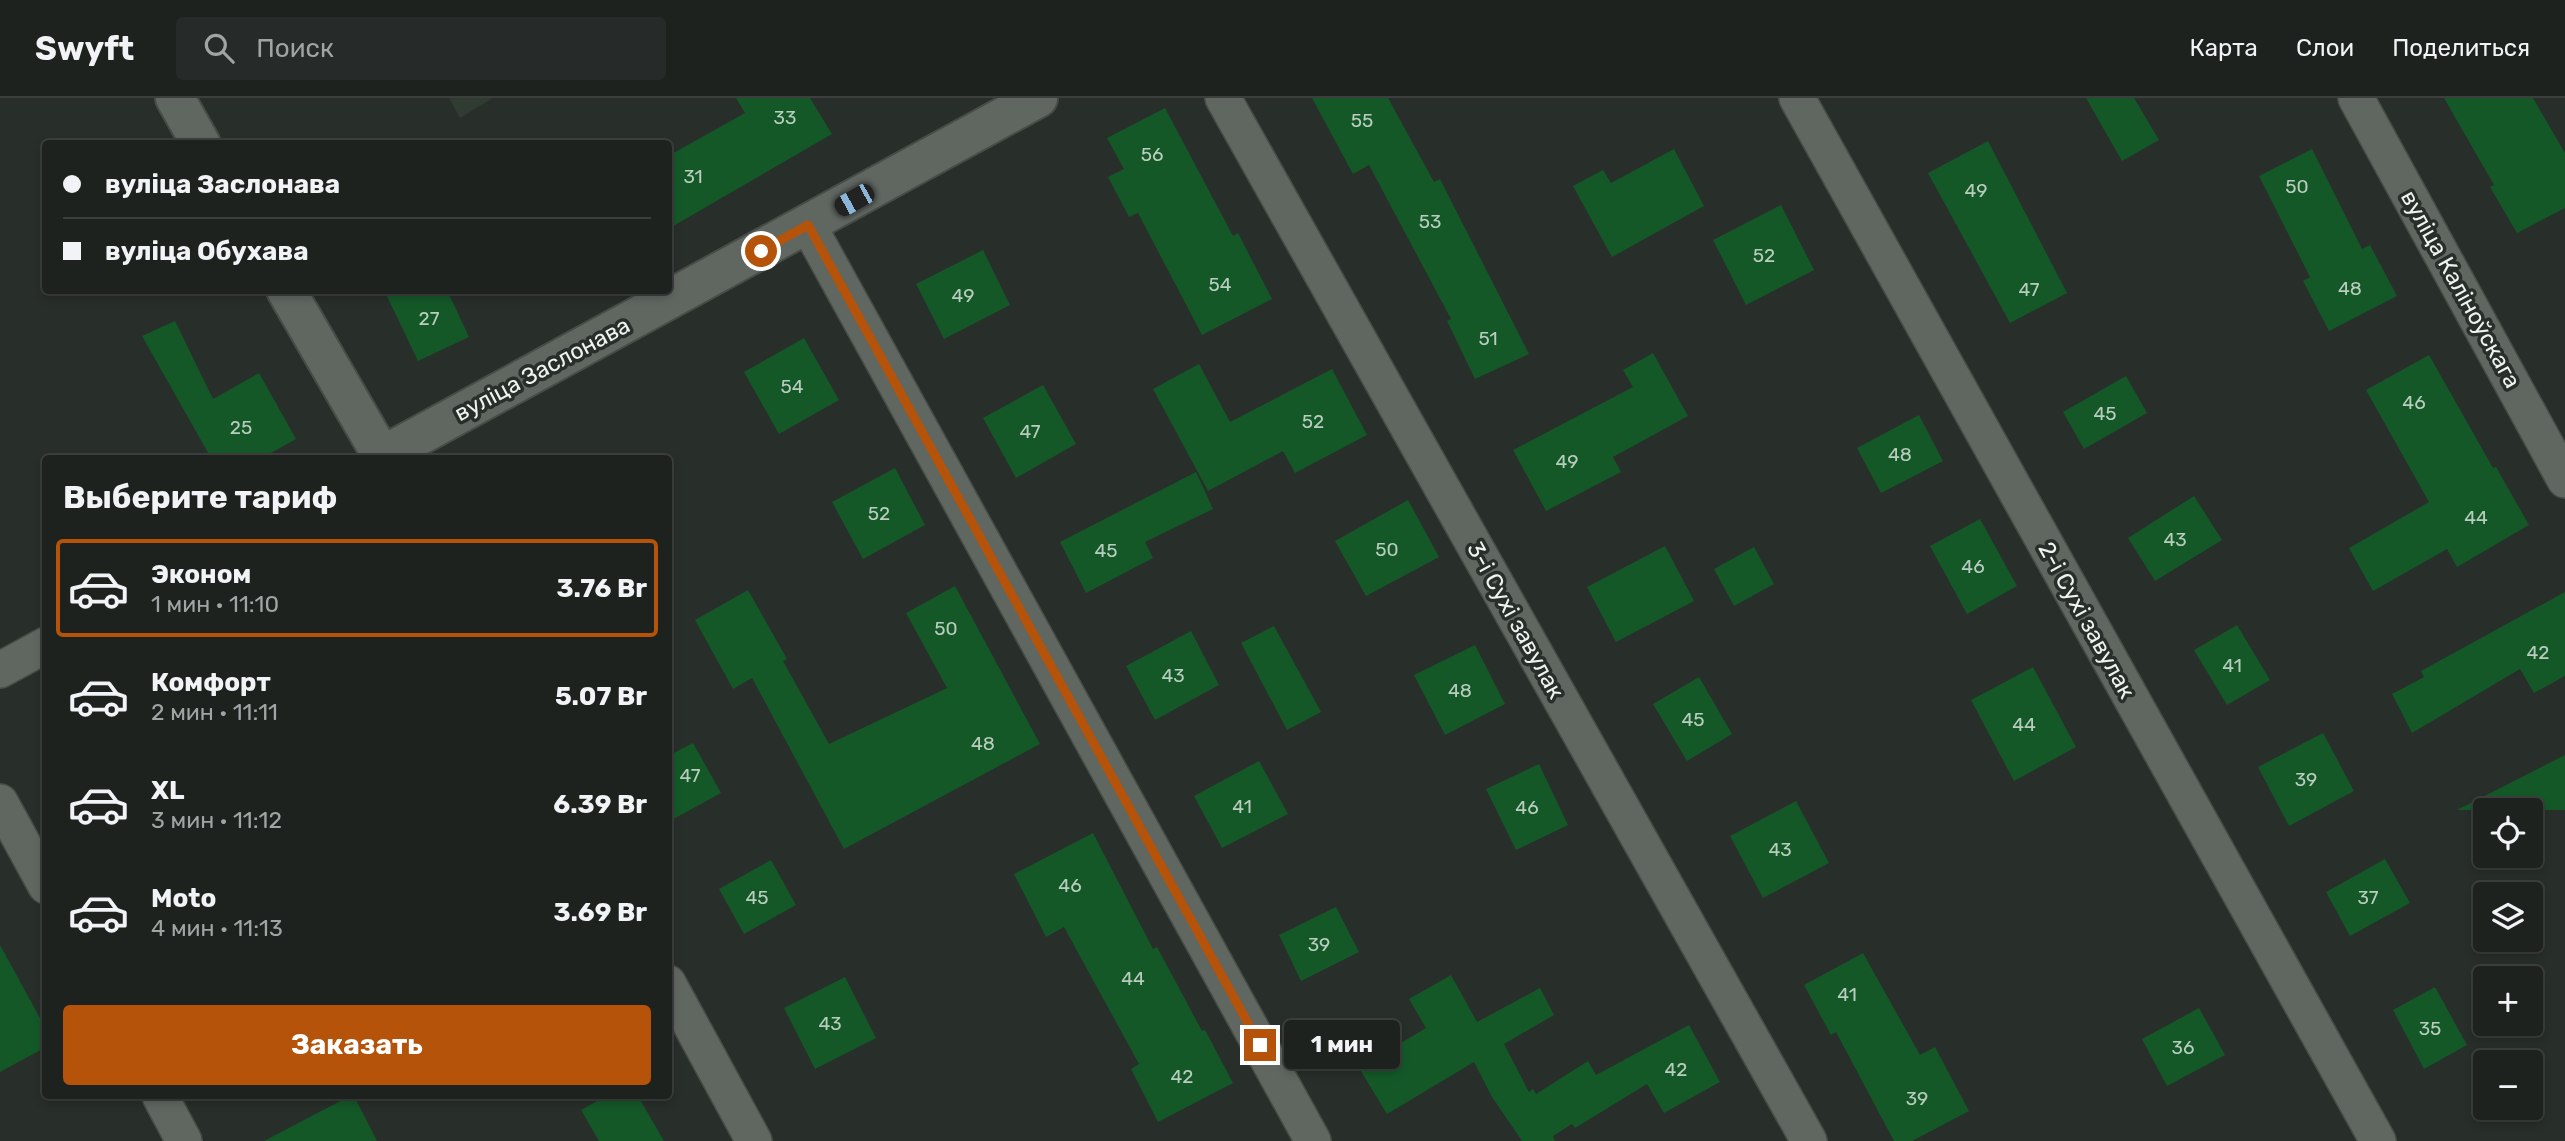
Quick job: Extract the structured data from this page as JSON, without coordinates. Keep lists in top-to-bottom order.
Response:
{
  "streets": {
    "street": [
      "вуліца Каліноўскага",
      "вуліца Заслонава",
      "3-і Сухі завулак",
      "2-і Сухі завулак"
    ]
  },
  "house_numbers": [
    "33",
    "55",
    "56",
    "31",
    "50",
    "49",
    "53",
    "52",
    "54",
    "48",
    "47",
    "49",
    "27",
    "51",
    "54",
    "46",
    "45",
    "52",
    "25",
    "47",
    "48",
    "49",
    "52",
    "44",
    "43",
    "50",
    "45",
    "46",
    "50",
    "42",
    "41",
    "43",
    "48",
    "45",
    "44",
    "48",
    "47",
    "39",
    "41",
    "46",
    "43",
    "46",
    "45",
    "37",
    "39",
    "44",
    "41",
    "43",
    "35",
    "36",
    "42",
    "42",
    "39"
  ],
  "page": {
    "header": "Swyft",
    "search": "Поиск",
    "nav": ["Карта", "Слои", "Поделиться"],
    "banner": ["вуліца Заслонава", "вуліца Обухава"],
    "heading": "Выберите тариф",
    "list": [
      {
        "name": "Эконом",
        "note": "1 мин · 11:10",
        "value": "3.76 Br"
      },
      {
        "name": "Комфорт",
        "note": "2 мин · 11:11",
        "value": "5.07 Br"
      },
      {
        "name": "XL",
        "note": "3 мин · 11:12",
        "value": "6.39 Br"
      },
      {
        "name": "Moto",
        "note": "4 мин · 11:13",
        "value": "3.69 Br"
      }
    ],
    "map_buttons": ["+", "−"],
    "buttons": "Заказать",
    "bubble": "1 мин"
  }
}
